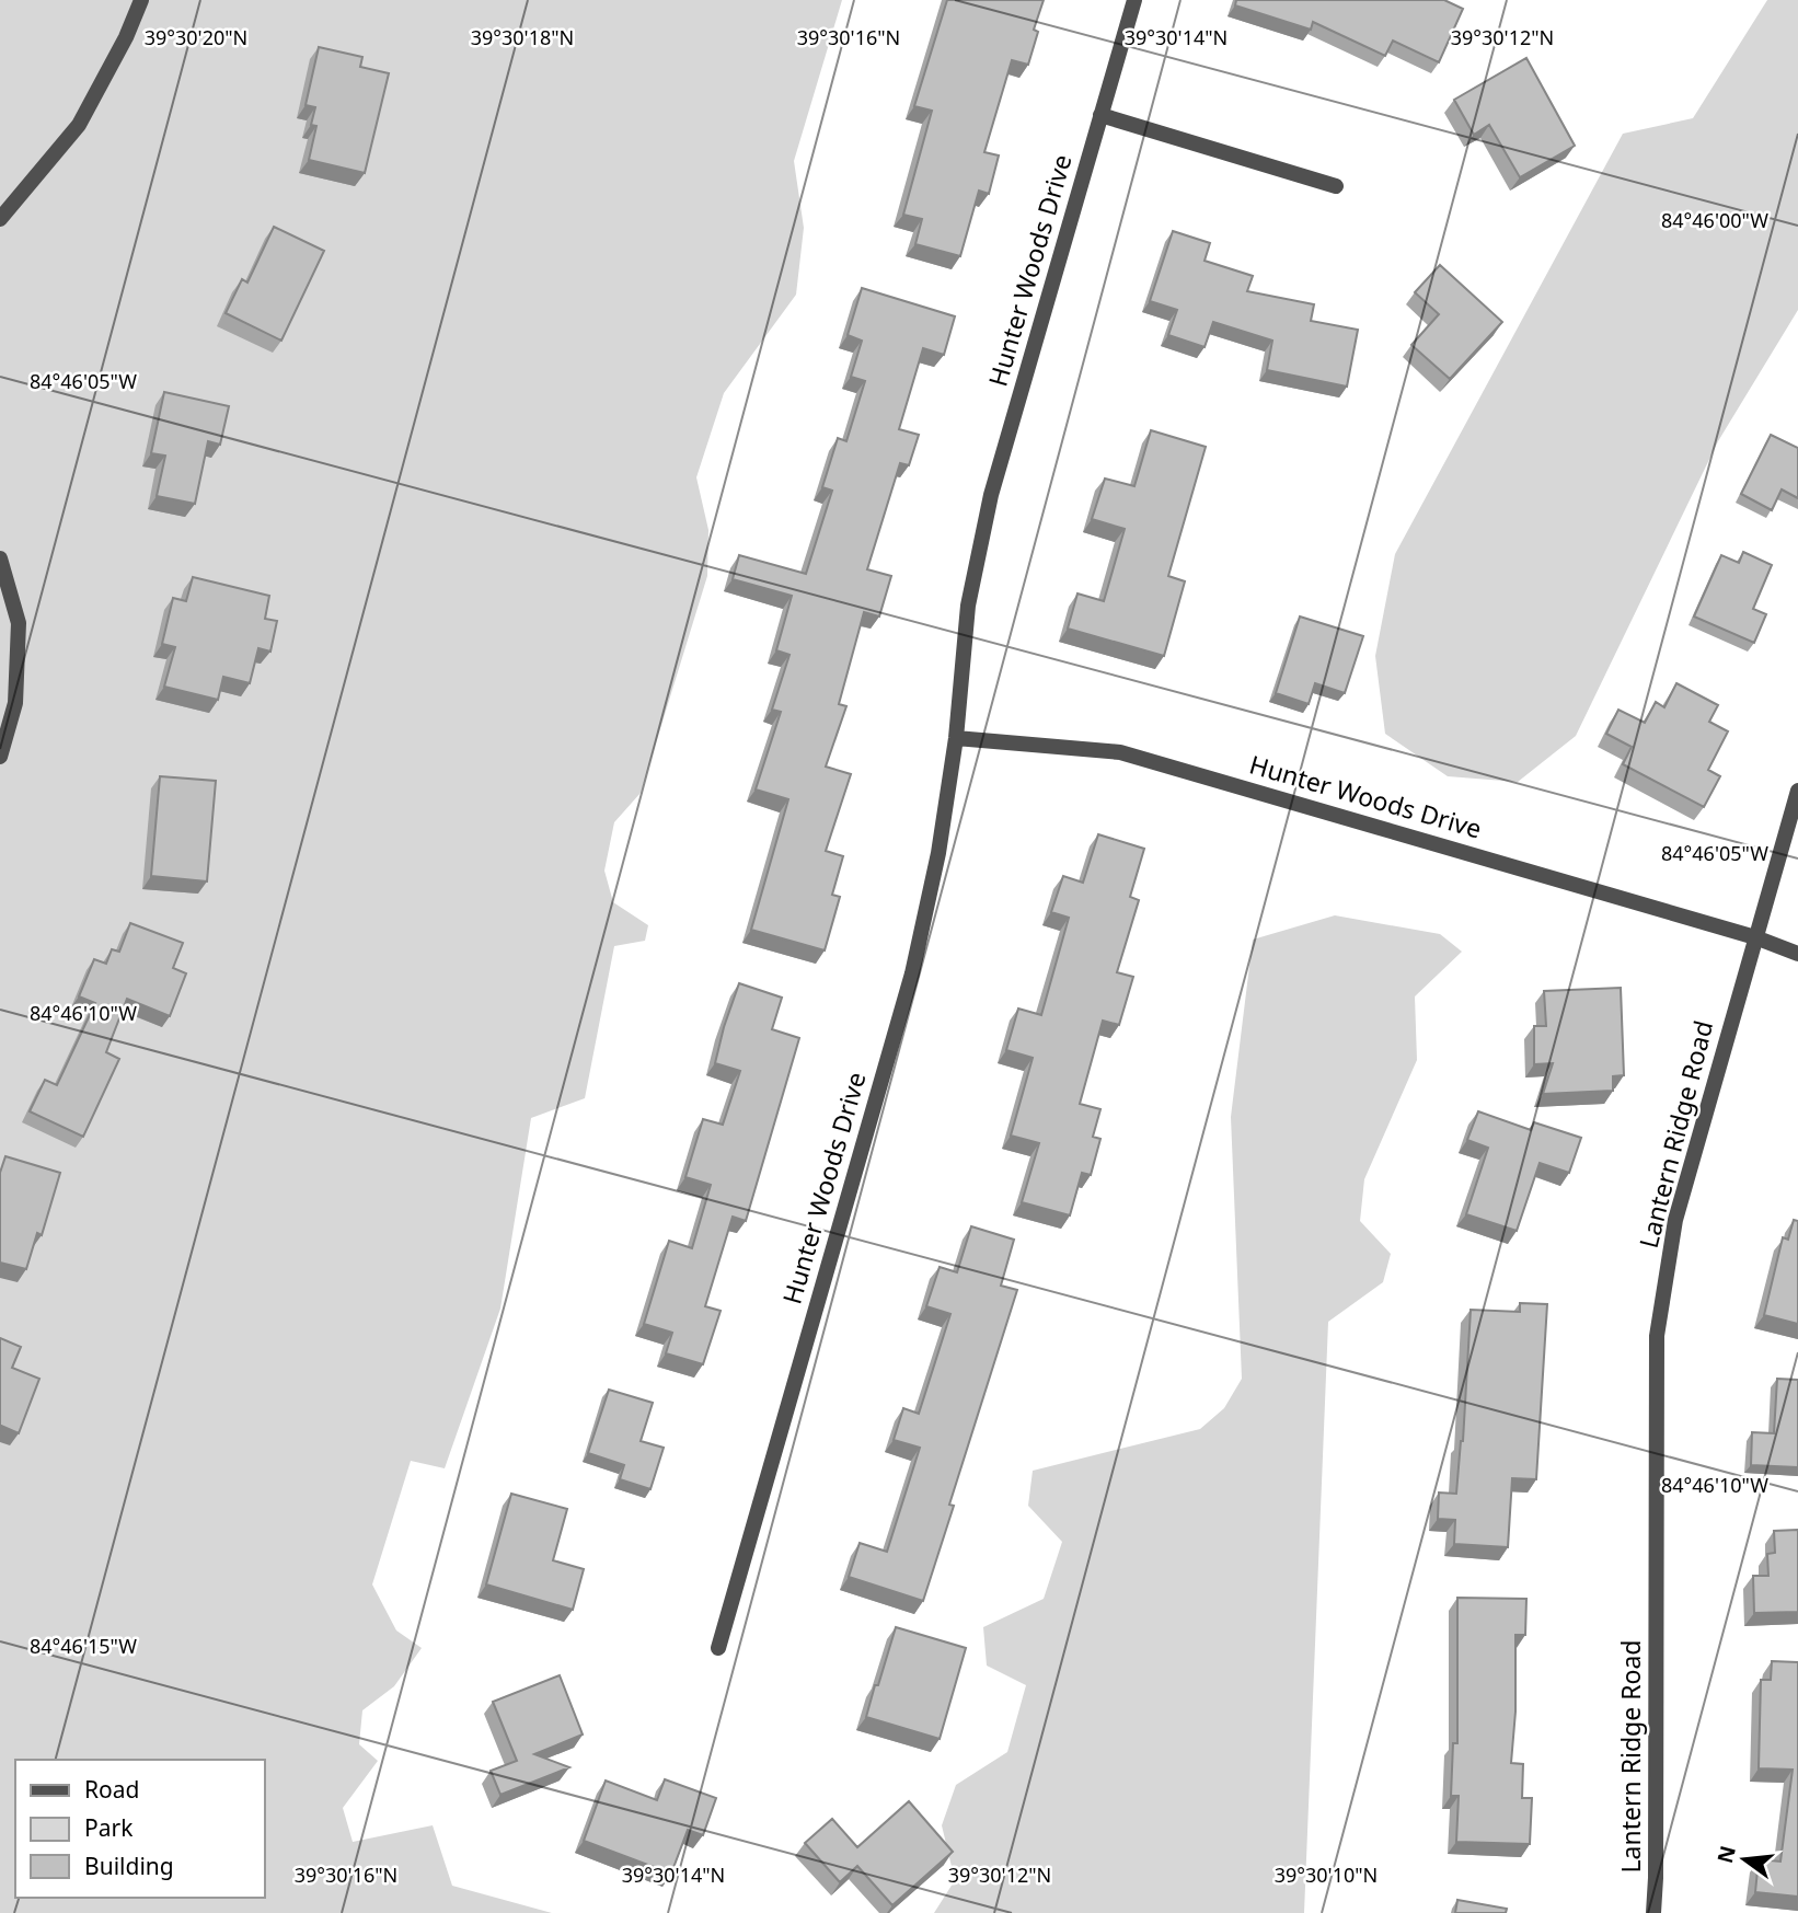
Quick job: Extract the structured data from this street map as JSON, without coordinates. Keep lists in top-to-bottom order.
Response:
{
  "streets": {
    "street": ["Hunter Woods Drive", "Lantern Ridge Road"]
  },
  "crossings": [
    ["Hunter Woods Drive", "Lantern Ridge Road"]
  ],
  "legend": ["Road", "Park", "Building"],
  "north": "left",
  "coordinates": [
    "39°30'20\"N",
    "39°30'18\"N",
    "39°30'16\"N",
    "39°30'14\"N",
    "39°30'12\"N",
    "84°46'00\"W",
    "84°46'05\"W",
    "84°46'10\"W",
    "84°46'15\"W",
    "39°30'10\"N"
  ]
}
